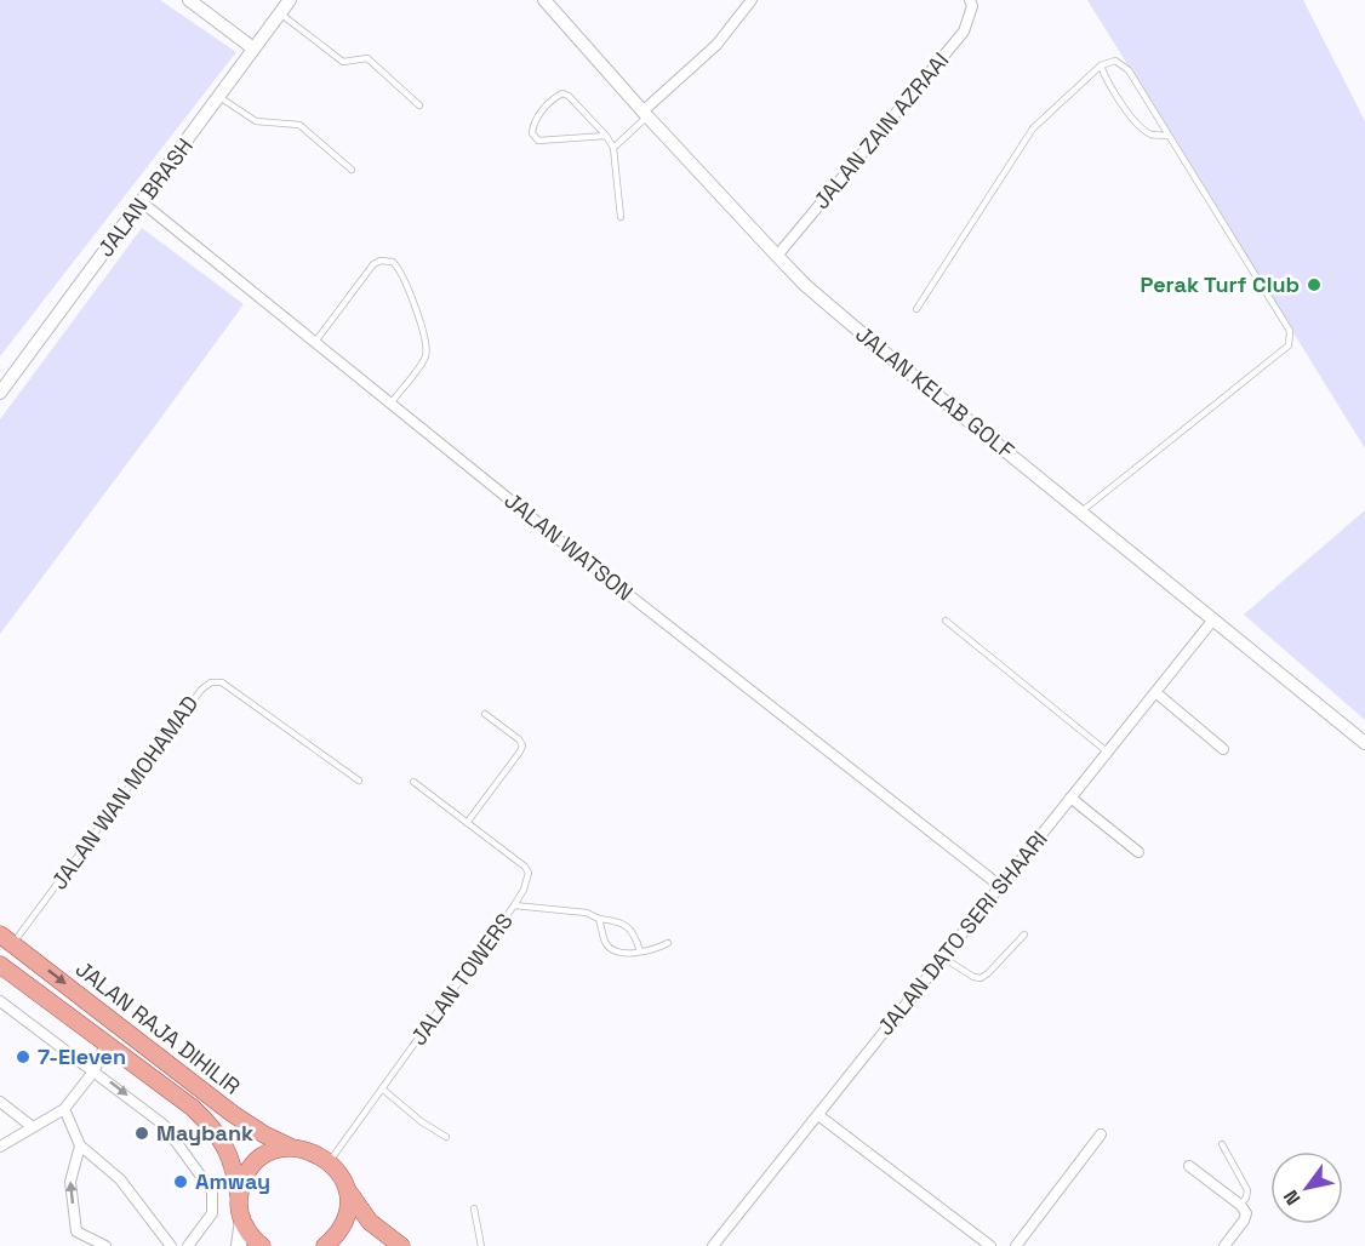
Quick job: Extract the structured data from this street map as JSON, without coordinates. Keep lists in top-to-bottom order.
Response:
{
  "streets": {
    "main road": ["JALAN RAJA DIHILIR"],
    "street": [
      "JALAN ZAIN AZRAAI",
      "JALAN BRASH",
      "JALAN KELAB GOLF",
      "JALAN WATSON",
      "JALAN DATO SERI SHAARI"
    ],
    "lane": ["JALAN WAN MOHAMAD", "JALAN TOWERS"]
  },
  "crossings": [
    ["JALAN ZAIN AZRAAI", "JALAN KELAB GOLF"],
    ["JALAN BRASH", "JALAN WATSON"],
    ["JALAN KELAB GOLF", "JALAN DATO SERI SHAARI"],
    ["JALAN WATSON", "JALAN DATO SERI SHAARI"],
    ["JALAN WAN MOHAMAD", "JALAN RAJA DIHILIR"],
    ["JALAN TOWERS", "JALAN RAJA DIHILIR"]
  ],
  "places": [
    "Perak Turf Club",
    "7-Eleven",
    "Maybank",
    "Amway"
  ],
  "north": "bottom left"
}
